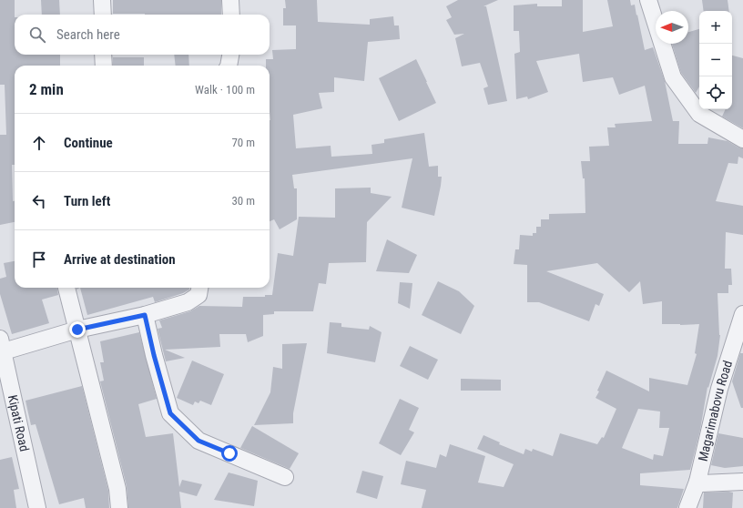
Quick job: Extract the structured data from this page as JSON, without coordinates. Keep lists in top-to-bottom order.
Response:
{
  "streets": {
    "street": ["Magarimabovu Road", "Kipati Road"]
  },
  "north": "left",
  "page": {
    "map_buttons": ["+", "−"],
    "search": "Search here",
    "heading": ["2 min", "Walk · 100 m"],
    "list": [
      ["Continue", "70 m"],
      ["Turn left", "30 m"],
      "Arrive at destination"
    ]
  }
}
